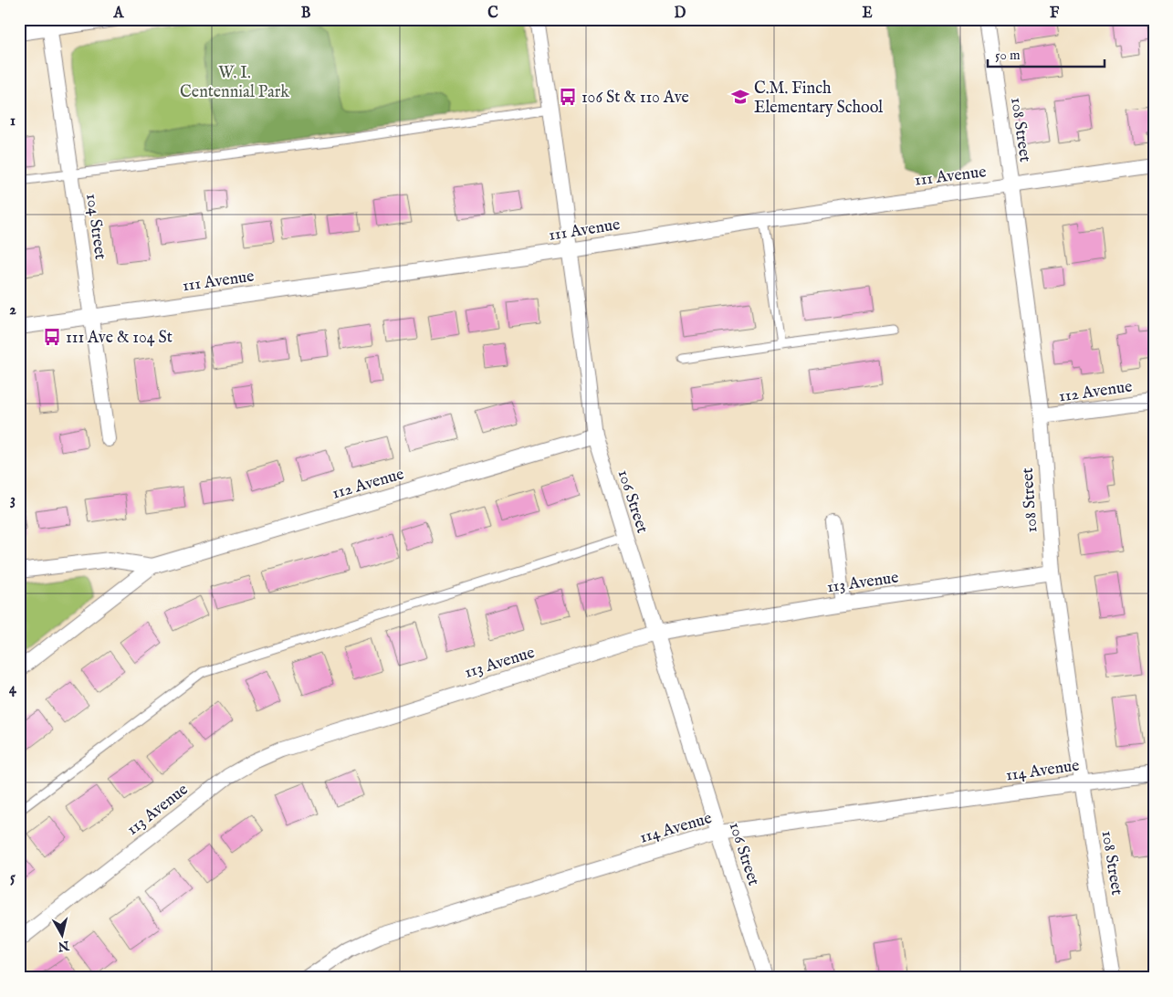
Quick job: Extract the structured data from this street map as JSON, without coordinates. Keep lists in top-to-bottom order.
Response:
{
  "streets": {
    "street": [
      "108 Street",
      "111 Avenue",
      "104 Street",
      "112 Avenue",
      "106 Street",
      "113 Avenue",
      "114 Avenue"
    ]
  },
  "crossings": [
    ["108 Street", "111 Avenue"],
    ["108 Street", "112 Avenue"],
    ["108 Street", "113 Avenue"],
    ["108 Street", "114 Avenue"],
    ["111 Avenue", "104 Street"],
    ["111 Avenue", "106 Street"],
    ["112 Avenue", "106 Street"],
    ["106 Street", "113 Avenue"],
    ["106 Street", "114 Avenue"]
  ],
  "parks": ["W. I. Centennial Park"],
  "places": {
    "bus stop": ["106 St & 110 Ave", "111 Ave & 104 St"],
    "school or university": ["C.M. Finch Elementary School"]
  },
  "scale_bar": "50 m",
  "north": "bottom",
  "grid": {
    "columns": [
      "A",
      "B",
      "C",
      "D",
      "E",
      "F"
    ],
    "rows": [
      "1",
      "2",
      "3",
      "4",
      "5"
    ]
  }
}
